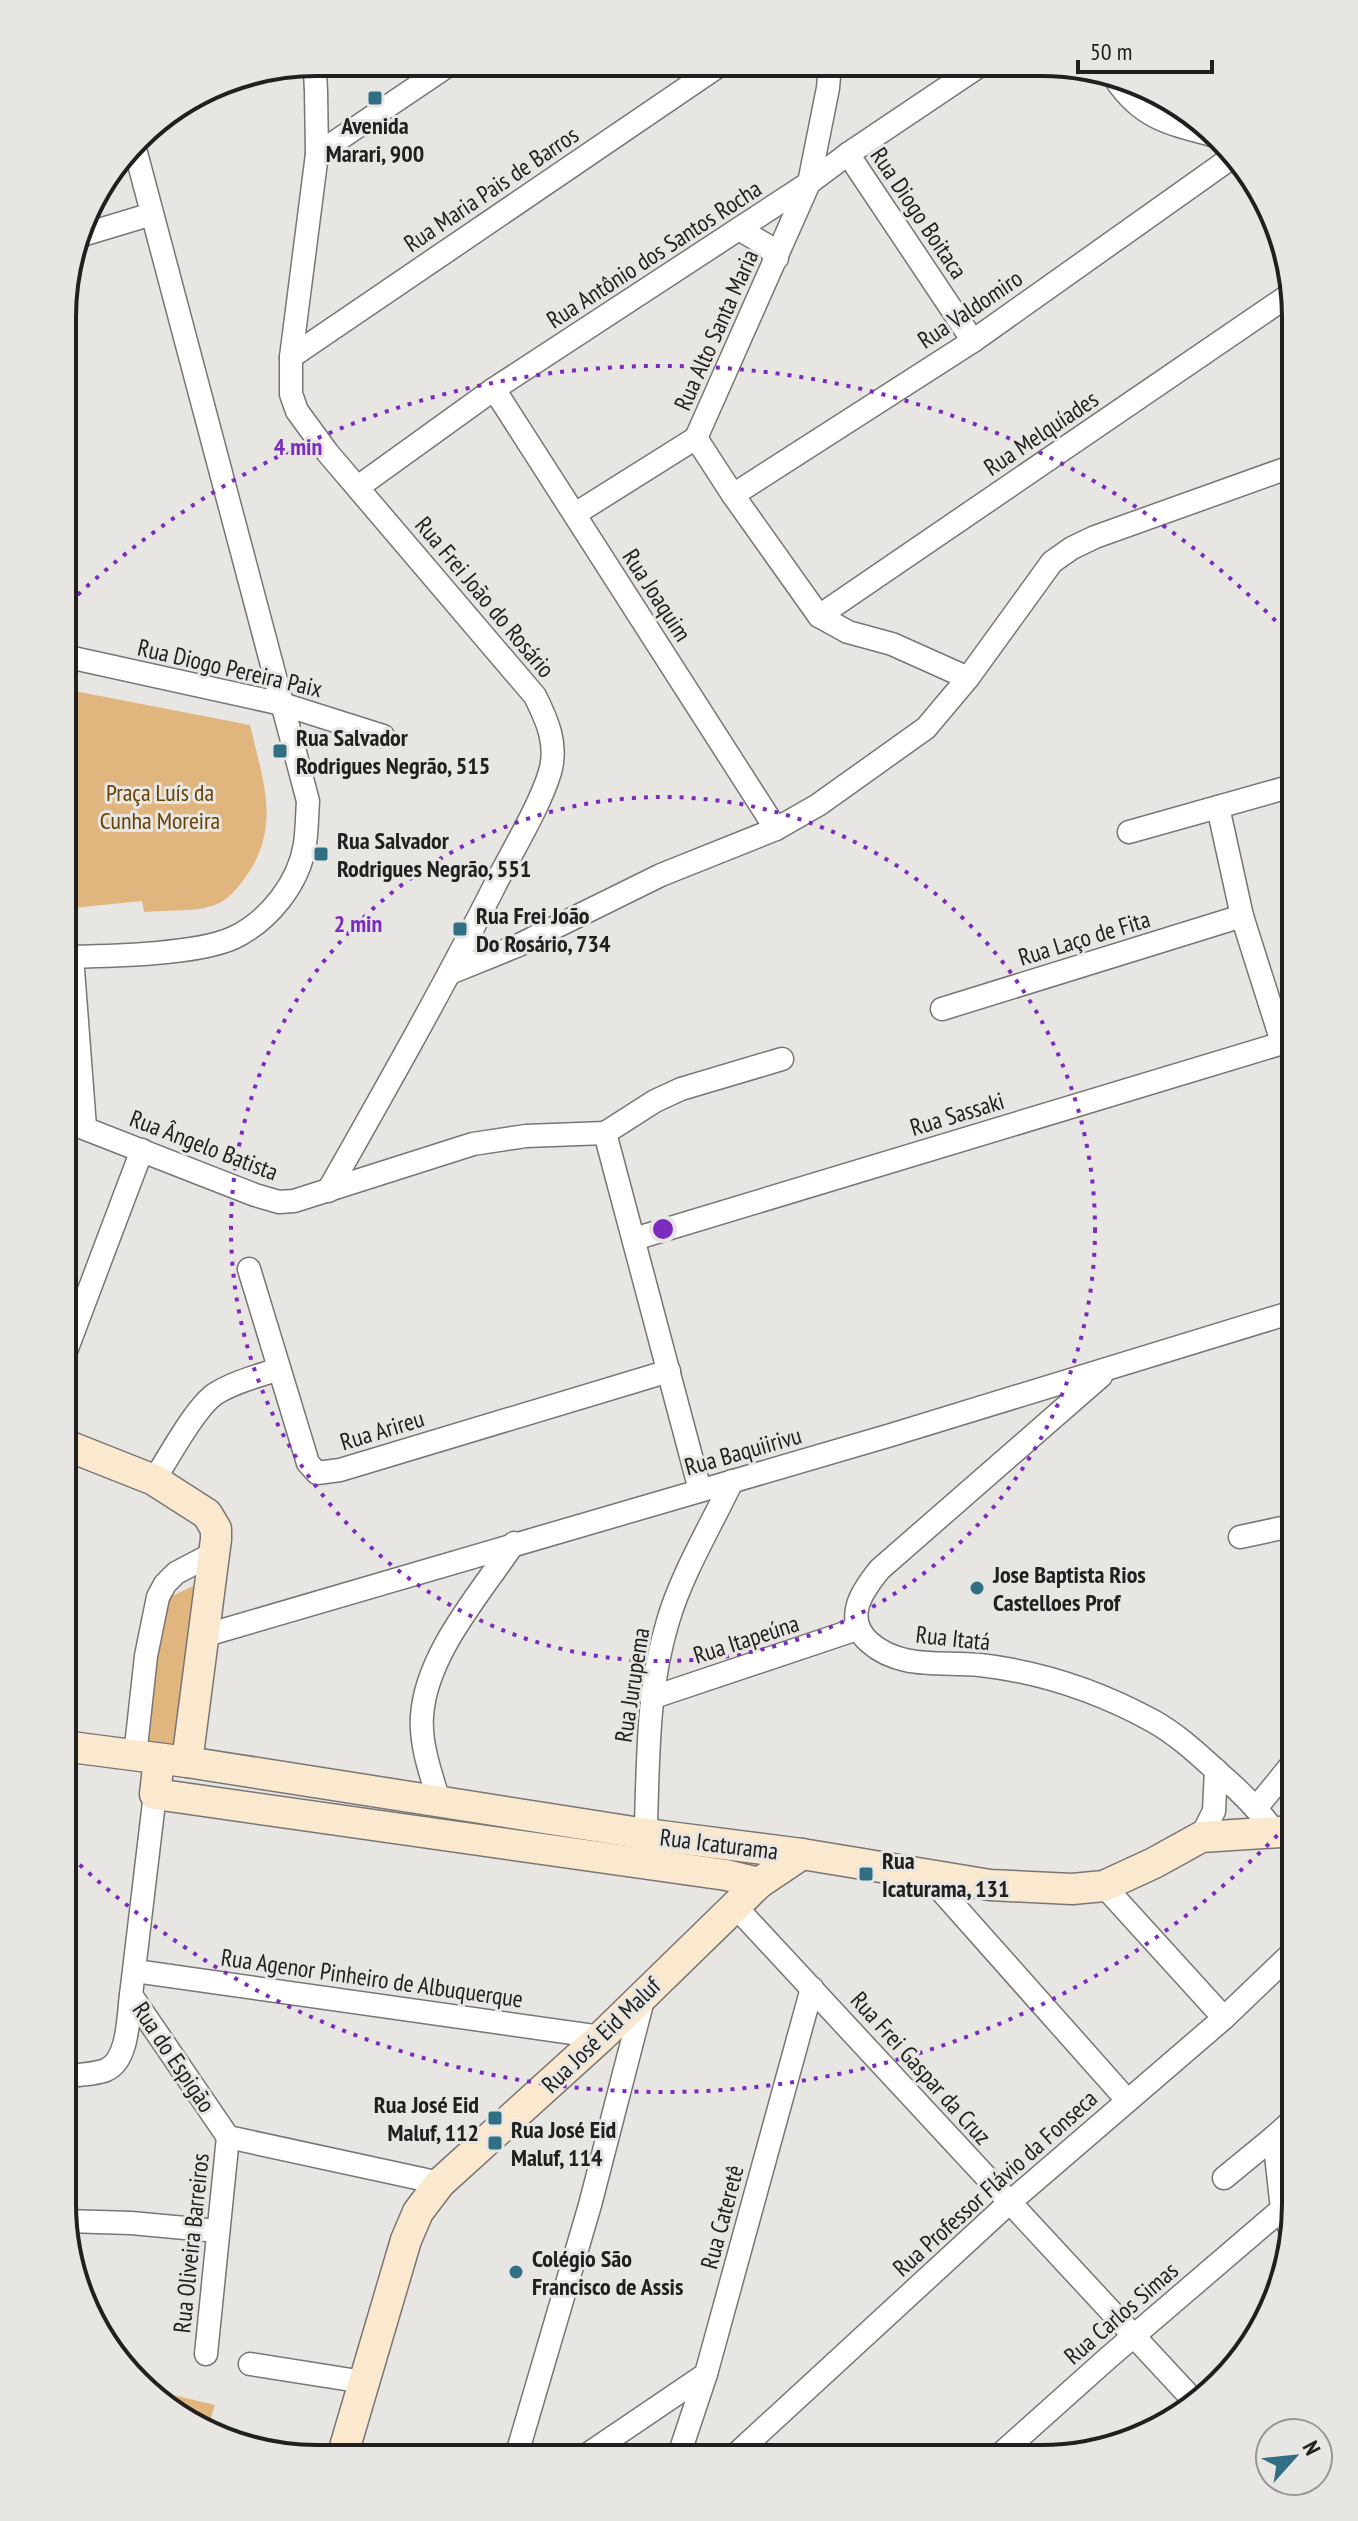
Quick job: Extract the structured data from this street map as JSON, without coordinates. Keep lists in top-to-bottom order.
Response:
{
  "streets": {
    "street": [
      "Rua Maria Pais de Barros",
      "Rua Diogo Boitaca",
      "Rua Antônio dos Santos Rocha",
      "Rua Valdomiro",
      "Rua Alto Santa Maria",
      "Rua Melquíades",
      "Rua Joaquim",
      "Rua Frei João do Rosário",
      "Rua Diogo Pereira Paix",
      "Rua Laço de Fita",
      "Rua Sassaki",
      "Rua Ângelo Batista",
      "Rua Arireu",
      "Rua Baquiirivu",
      "Rua Itatá",
      "Rua Itapeúna",
      "Rua Jurupema",
      "Rua Icaturama",
      "Rua Agenor Pinheiro de Albuquerque",
      "Rua José Eid Maluf",
      "Rua do Espigão",
      "Rua Frei Gaspar da Cruz",
      "Rua Professor Flávio da Fonseca",
      "Rua Cateretê",
      "Rua Oliveira Barreiros",
      "Rua Carlos Simas"
    ]
  },
  "crossings": [
    ["Rua Maria Pais de Barros", "Rua Frei João do Rosário"],
    ["Rua Diogo Boitaca", "Rua Antônio dos Santos Rocha"],
    ["Rua Diogo Boitaca", "Rua Valdomiro"],
    ["Rua Antônio dos Santos Rocha", "Rua Alto Santa Maria"],
    ["Rua Antônio dos Santos Rocha", "Rua Joaquim"],
    ["Rua Antônio dos Santos Rocha", "Rua Frei João do Rosário"],
    ["Rua Valdomiro", "Rua Alto Santa Maria"],
    ["Rua Alto Santa Maria", "Rua Melquíades"],
    ["Rua Frei João do Rosário", "Rua Ângelo Batista"],
    ["Rua Baquiirivu", "Rua Jurupema"],
    ["Rua Baquiirivu", "Rua do Espigão"],
    ["Rua Itatá", "Rua Itapeúna"],
    ["Rua Itapeúna", "Rua Jurupema"],
    ["Rua Jurupema", "Rua Icaturama"],
    ["Rua Icaturama", "Rua José Eid Maluf"],
    ["Rua Icaturama", "Rua do Espigão"],
    ["Rua Agenor Pinheiro de Albuquerque", "Rua José Eid Maluf"],
    ["Rua Agenor Pinheiro de Albuquerque", "Rua do Espigão"],
    ["Rua José Eid Maluf", "Rua do Espigão"],
    ["Rua José Eid Maluf", "Rua Frei Gaspar da Cruz"],
    ["Rua do Espigão", "Rua Oliveira Barreiros"],
    ["Rua Frei Gaspar da Cruz", "Rua Professor Flávio da Fonseca"],
    ["Rua Frei Gaspar da Cruz", "Rua Cateretê"],
    ["Rua Frei Gaspar da Cruz", "Rua Carlos Simas"]
  ],
  "parks": ["Praça Luís da Cunha Moreira"],
  "places": {
    "transit": [
      "Avenida Marari, 900",
      "Rua Salvador Rodrigues Negrão, 515",
      "Rua Salvador Rodrigues Negrão, 551",
      "Rua Frei João Do Rosário, 734",
      "Rua Icaturama, 131",
      "Rua José Eid Maluf, 112",
      "Rua José Eid Maluf, 114"
    ],
    "other": ["Jose Baptista Rios Castelloes Prof", "Colégio São Francisco de Assis"]
  },
  "scale_bar": "50 m",
  "north": "top right",
  "rings": ["4 min", "2 min"]
}
